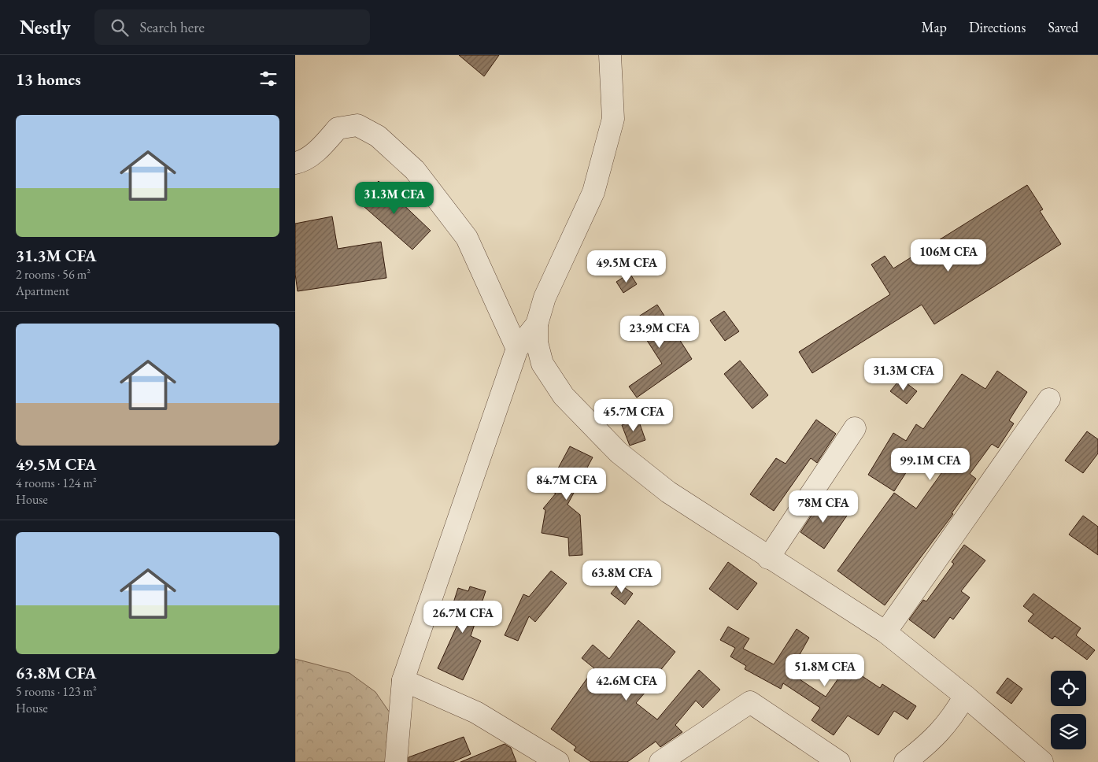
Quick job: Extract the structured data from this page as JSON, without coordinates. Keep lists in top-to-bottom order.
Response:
{
  "page": {
    "header": "Nestly",
    "search": "Search here",
    "nav": ["Map", "Directions", "Saved"],
    "heading": "13 homes",
    "list": [
      {
        "name": "31.3M CFA",
        "note": "2 rooms · 56 m² · Apartment"
      },
      {
        "name": "49.5M CFA",
        "note": "4 rooms · 124 m² · House"
      },
      {
        "name": "63.8M CFA",
        "note": "5 rooms · 123 m² · House"
      }
    ],
    "price": [
      "31.3M CFA",
      "106M CFA",
      "49.5M CFA",
      "23.9M CFA",
      "31.3M CFA",
      "45.7M CFA",
      "99.1M CFA",
      "84.7M CFA",
      "78M CFA",
      "63.8M CFA",
      "26.7M CFA",
      "51.8M CFA",
      "42.6M CFA"
    ]
  }
}
